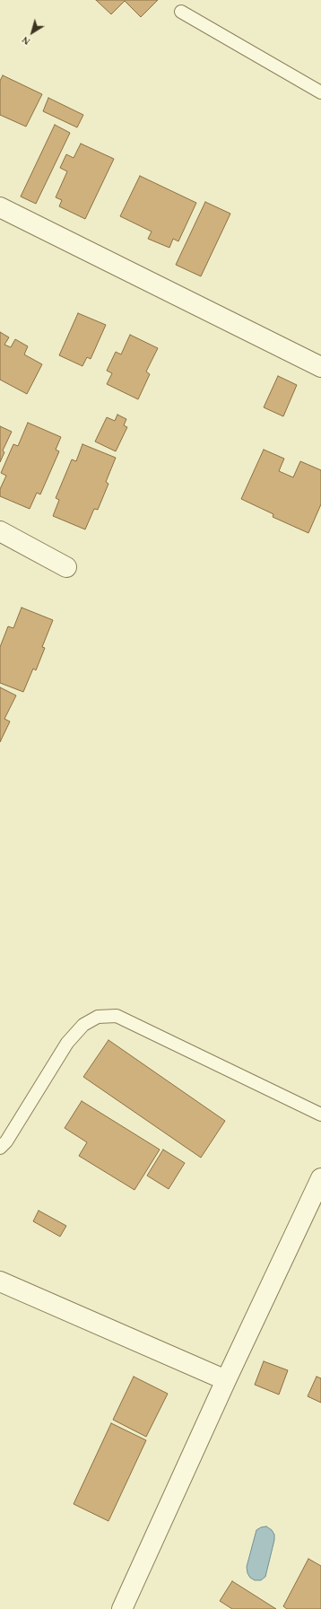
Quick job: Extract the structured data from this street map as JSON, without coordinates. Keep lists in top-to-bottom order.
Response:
{
  "north": "bottom left"
}
